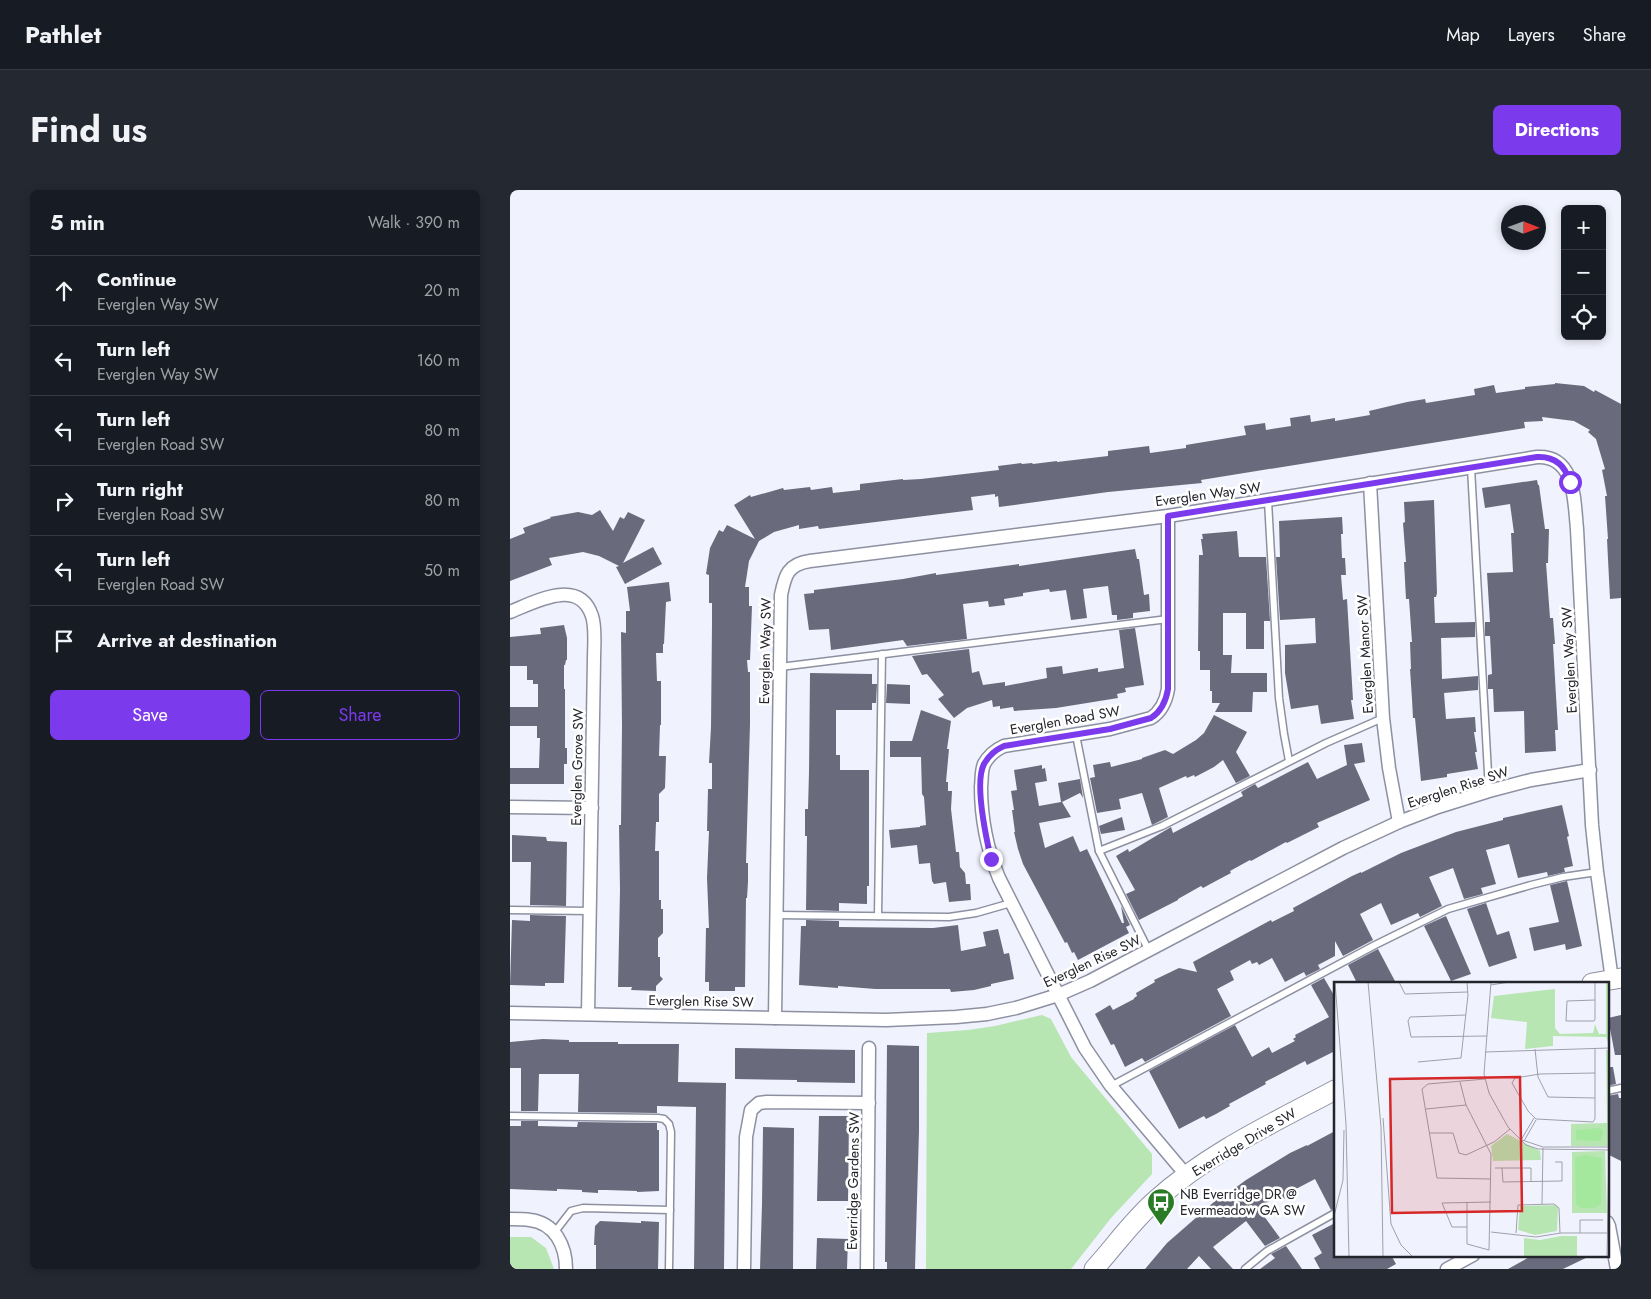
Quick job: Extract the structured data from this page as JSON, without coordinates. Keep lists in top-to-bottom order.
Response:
{
  "streets": {
    "street": [
      "Everglen Way SW",
      "Everglen Manor SW",
      "Everglen Road SW",
      "Everglen Grove SW",
      "Everglen Rise SW",
      "Everridge Drive SW",
      "Everridge Gardens SW"
    ]
  },
  "crossings": [
    ["Everglen Way SW", "Everglen Manor SW"],
    ["Everglen Way SW", "Everglen Road SW"],
    ["Everglen Way SW", "Everglen Rise SW"],
    ["Everglen Manor SW", "Everglen Rise SW"],
    ["Everglen Road SW", "Everglen Rise SW"],
    ["Everglen Road SW", "Everridge Drive SW"],
    ["Everglen Grove SW", "Everglen Rise SW"]
  ],
  "places": {
    "bus stop": ["NB Everridge DR @ Evermeadow GA SW"]
  },
  "north": "right",
  "page": {
    "header": "Pathlet",
    "nav": ["Map", "Layers", "Share"],
    "title": "Find us",
    "buttons": [
      "Directions",
      ["Save", "Share"]
    ],
    "heading": ["5 min", "Walk · 390 m"],
    "map_buttons": ["+", "−"],
    "list": [
      ["Continue", "Everglen Way SW", "20 m"],
      ["Turn left", "Everglen Way SW", "160 m"],
      ["Turn left", "Everglen Road SW", "80 m"],
      ["Turn right", "Everglen Road SW", "80 m"],
      ["Turn left", "Everglen Road SW", "50 m"],
      "Arrive at destination"
    ]
  }
}
